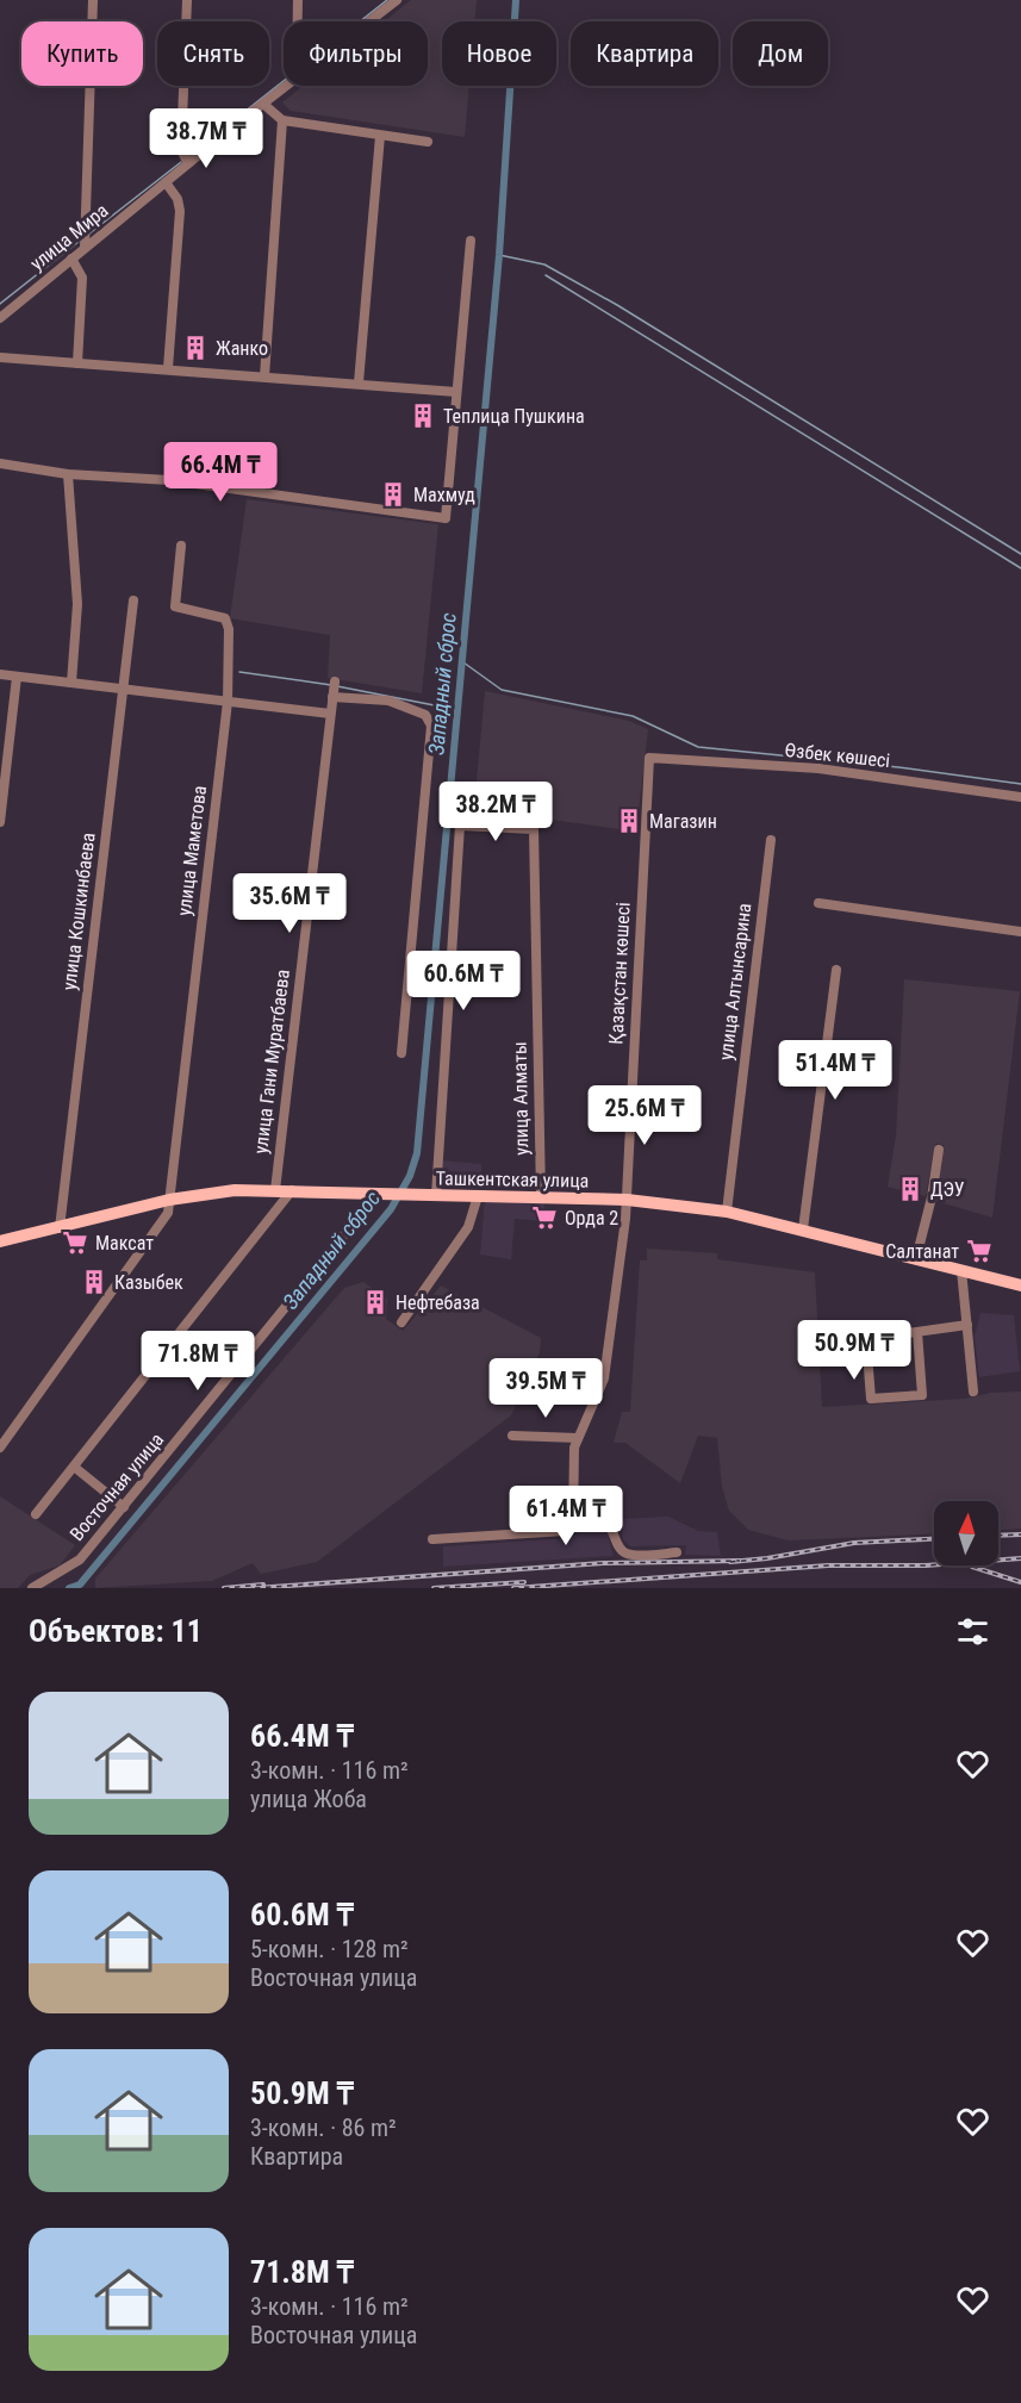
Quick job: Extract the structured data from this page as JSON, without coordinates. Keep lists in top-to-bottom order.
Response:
{
  "streets": {
    "main road": ["Ташкентская улица"],
    "street": [
      "улица Мира",
      "Өзбек көшесі",
      "улица Маметова",
      "улица Кошкинбаева",
      "Қазақстан көшесі",
      "улица Алтынсарина",
      "улица Гани Муратбаева",
      "улица Алматы",
      "Восточная улица"
    ]
  },
  "crossings": [
    ["Өзбек көшесі", "Қазақстан көшесі"],
    ["улица Маметова", "Ташкентская улица"],
    ["улица Кошкинбаева", "Ташкентская улица"],
    ["Қазақстан көшесі", "Ташкентская улица"],
    ["улица Алтынсарина", "Ташкентская улица"],
    ["улица Гани Муратбаева", "Ташкентская улица"],
    ["улица Алматы", "Ташкентская улица"],
    ["Ташкентская улица", "Восточная улица"]
  ],
  "water": ["Западный сброс"],
  "places": {
    "building": [
      "Жанко",
      "Теплица Пушкина",
      "Махмуд",
      "Магазин",
      "ДЭУ",
      "Казыбек",
      "Нефтебаза"
    ],
    "supermarket": ["Орда 2", "Максат", "Салтанат"]
  },
  "north": "top",
  "page": {
    "chip": [
      "Купить",
      "Снять",
      "Фильтры",
      "Новое",
      "Квартира",
      "Дом"
    ],
    "price": [
      "38.7M ₸",
      "66.4M ₸",
      "38.2M ₸",
      "35.6M ₸",
      "60.6M ₸",
      "51.4M ₸",
      "25.6M ₸",
      "50.9M ₸",
      "71.8M ₸",
      "39.5M ₸",
      "61.4M ₸"
    ],
    "heading": "Объектов: 11",
    "list": [
      {
        "name": "66.4M ₸",
        "note": "3-комн. · 116 m² · улица Жоба"
      },
      {
        "name": "60.6M ₸",
        "note": "5-комн. · 128 m² · Восточная улица"
      },
      {
        "name": "50.9M ₸",
        "note": "3-комн. · 86 m² · Квартира"
      },
      {
        "name": "71.8M ₸",
        "note": "3-комн. · 116 m² · Восточная улица"
      }
    ]
  }
}
